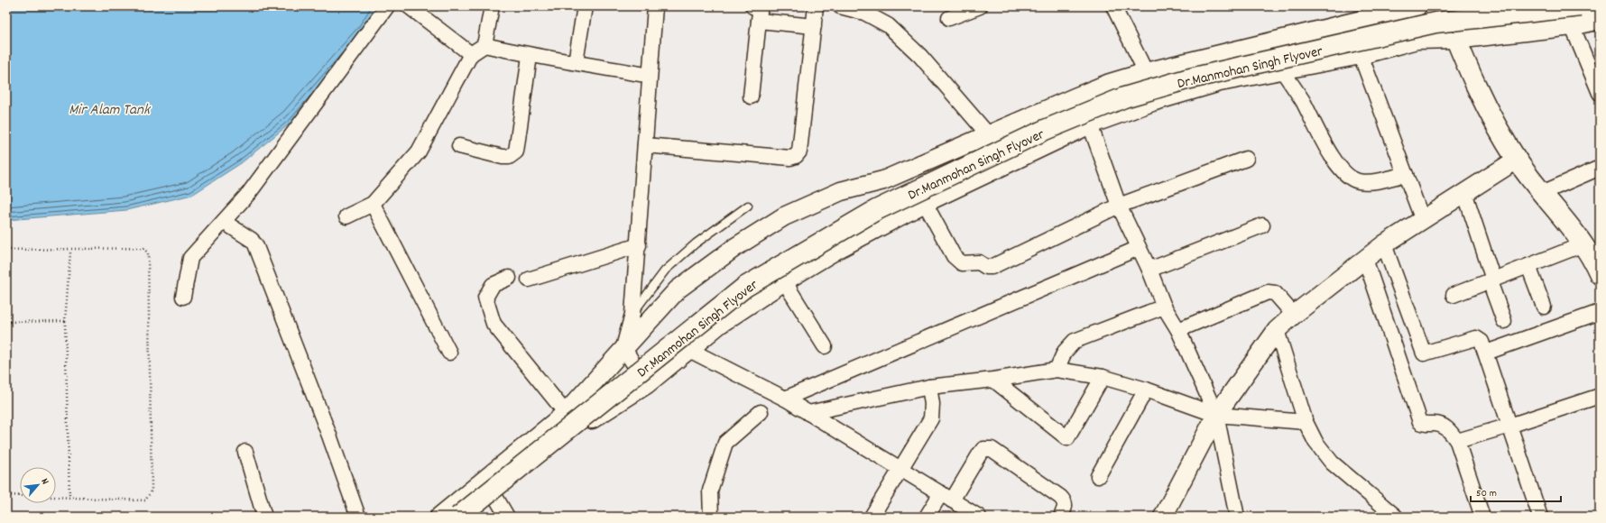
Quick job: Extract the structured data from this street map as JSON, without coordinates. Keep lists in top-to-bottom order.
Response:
{
  "streets": {
    "main road": ["Dr.Manmohan Singh Flyover"]
  },
  "water": ["Mir Alam Tank"],
  "scale_bar": "50 m",
  "north": "top right"
}
